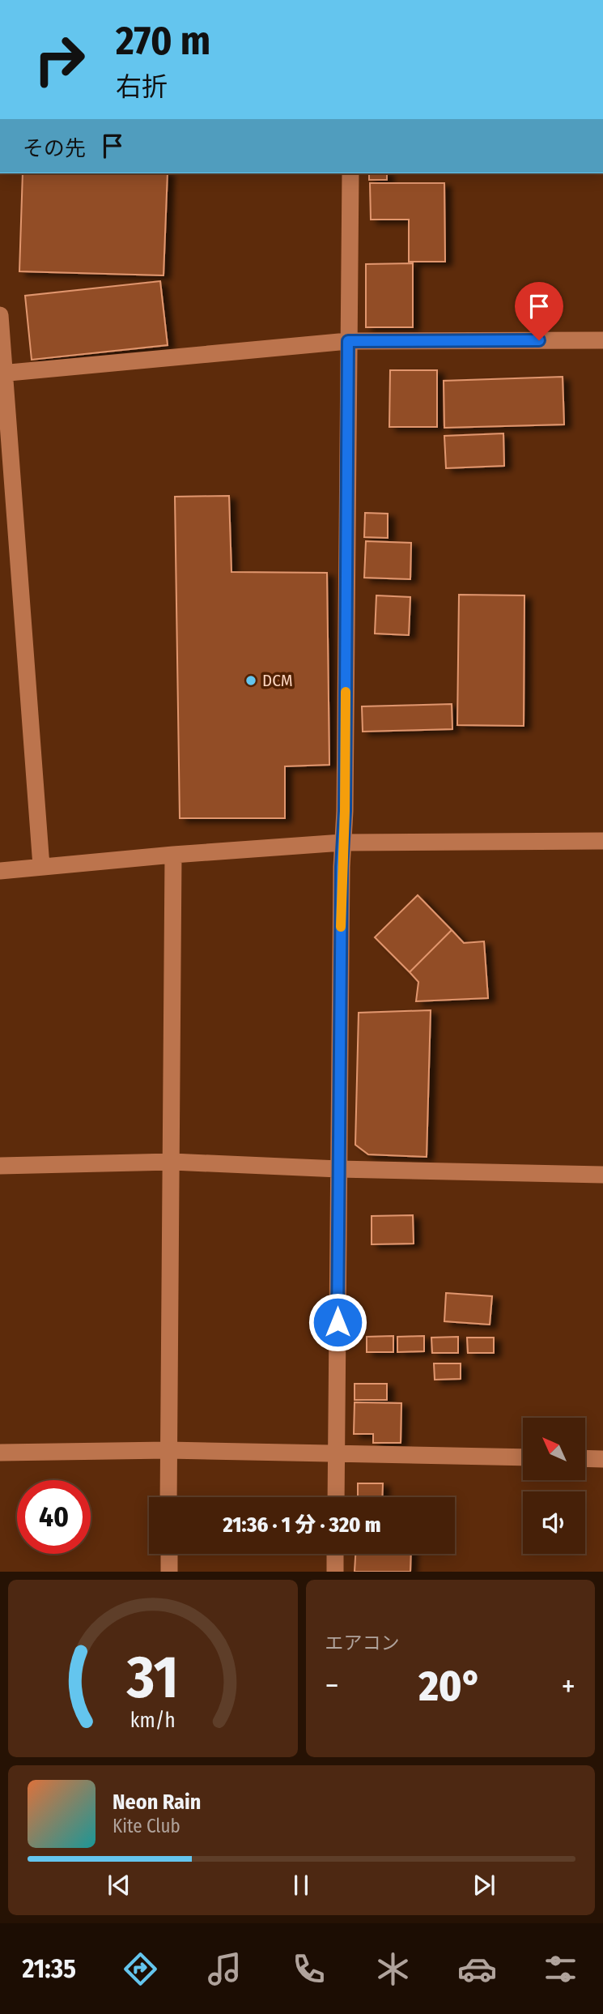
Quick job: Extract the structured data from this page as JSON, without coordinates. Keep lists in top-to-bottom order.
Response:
{
  "places": ["DCM"],
  "north": "top left",
  "page": {
    "turn": ["270 m", "右折"],
    "then": "その先",
    "limit": "40",
    "trip": "21:36 · 1 分 · 320 m",
    "tile": "エアコン",
    "heat": ["−", "20°", "+"],
    "song": ["Neon Rain", "Kite Club"],
    "tabs": "21:35",
    "gauge": ["31", "km/h"]
  }
}
